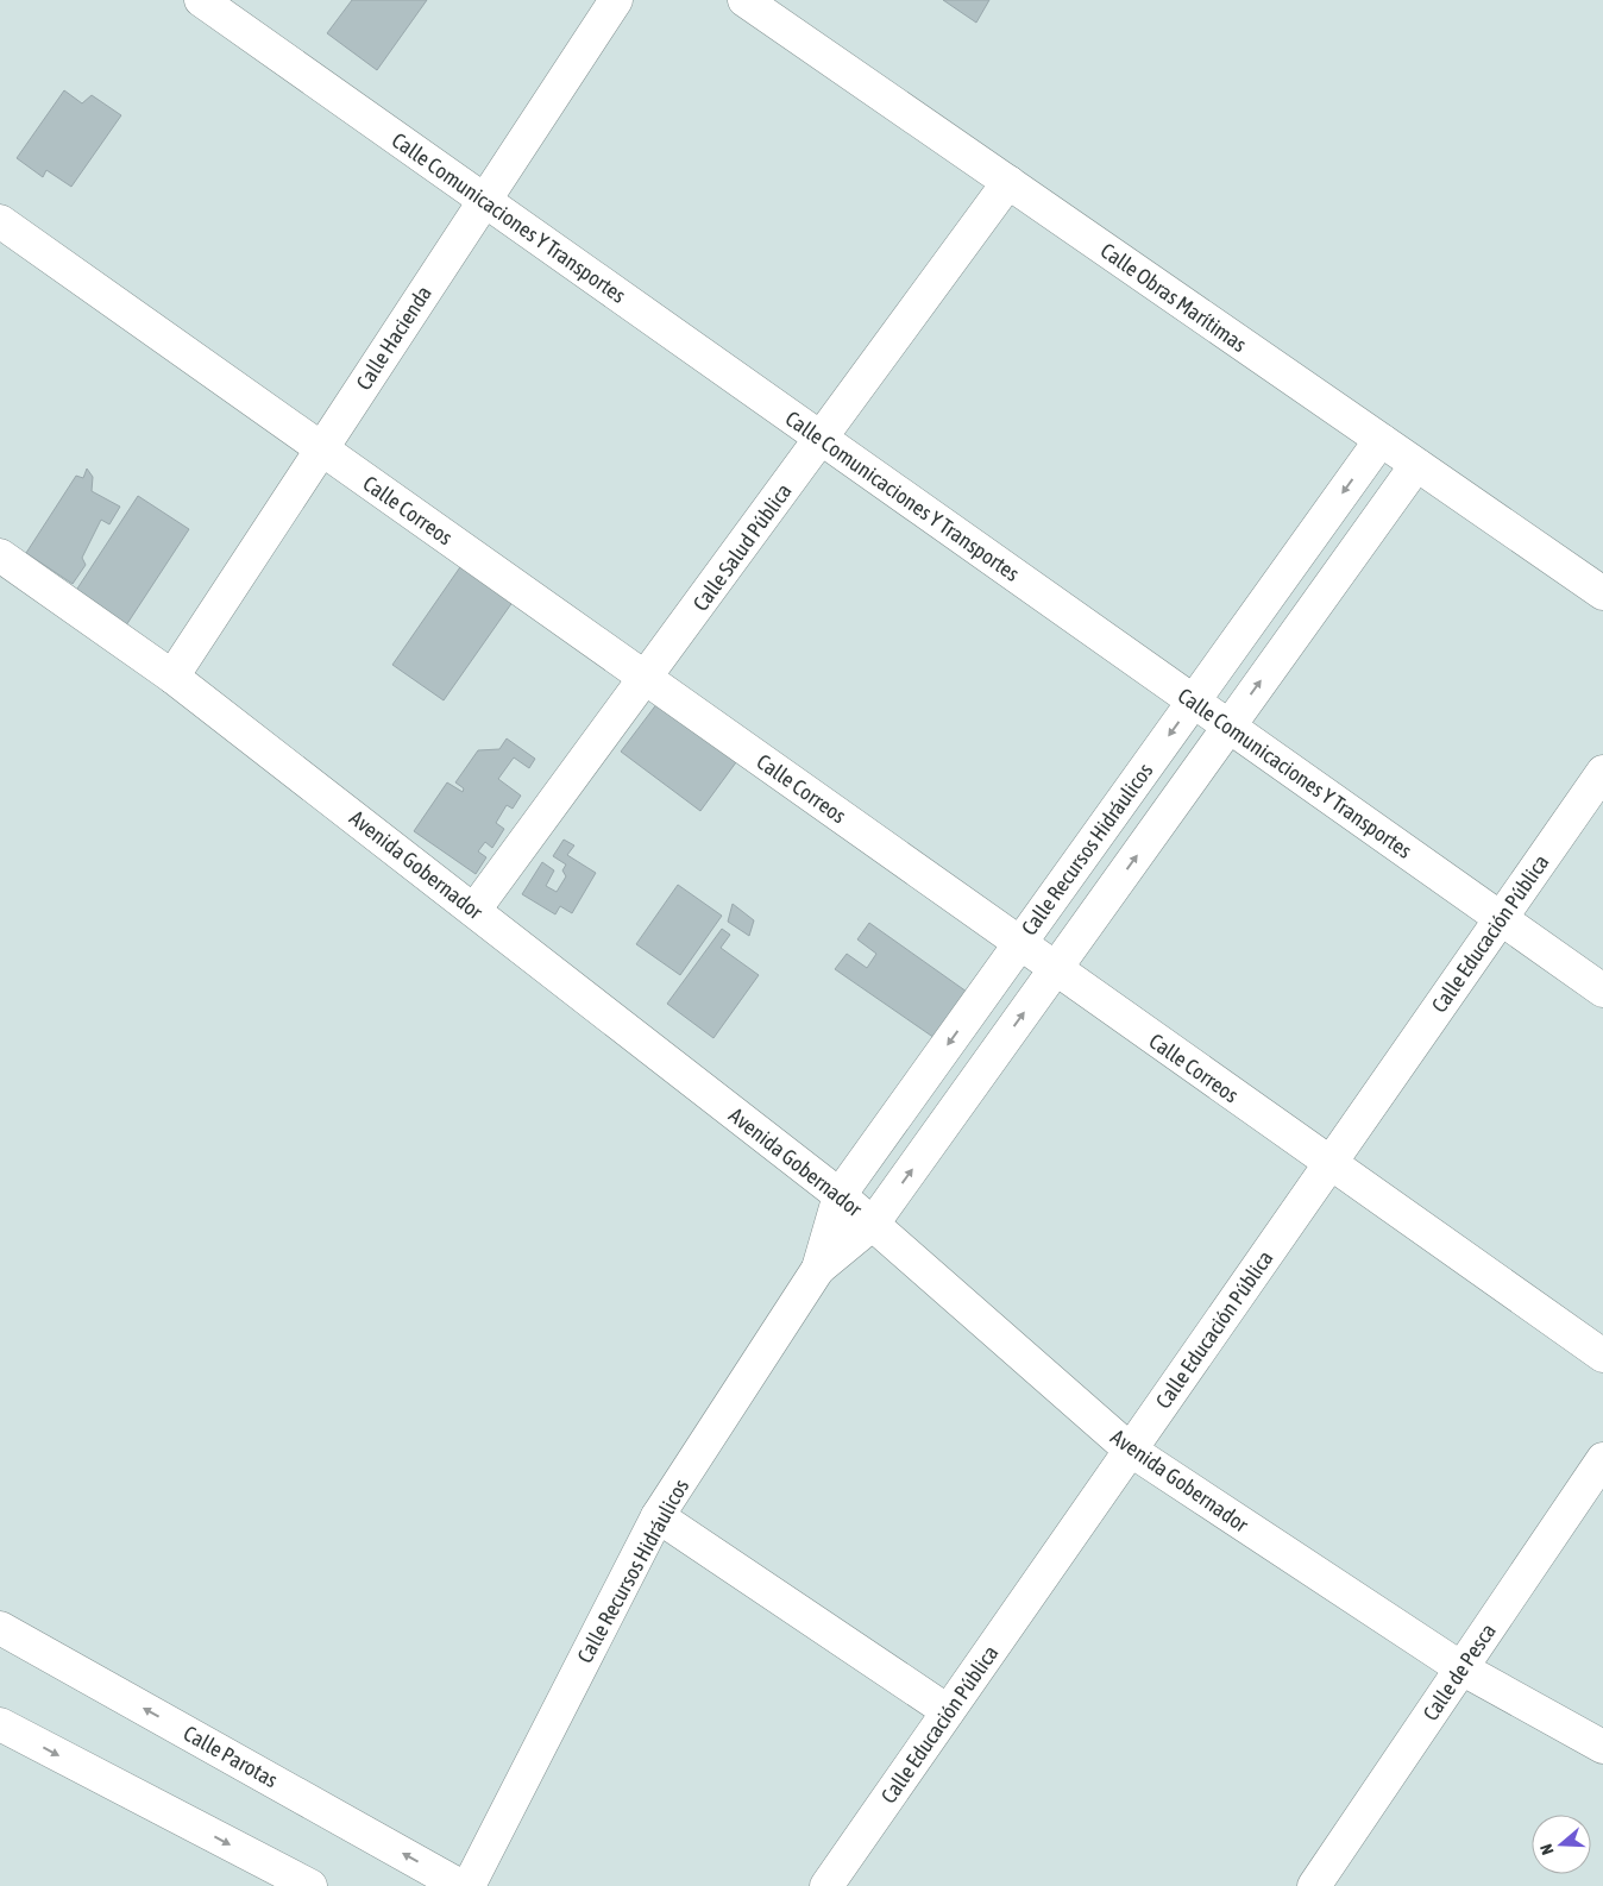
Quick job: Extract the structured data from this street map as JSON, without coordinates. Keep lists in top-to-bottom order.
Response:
{
  "streets": {
    "street": [
      "Calle Comunicaciones Y Transportes",
      "Calle Obras Marítimas",
      "Calle Hacienda",
      "Calle Correos",
      "Calle Salud Pública",
      "Calle Recursos Hidráulicos",
      "Avenida Gobernador",
      "Calle Educación Pública",
      "Calle de Pesca",
      "Calle Parotas"
    ]
  },
  "crossings": [
    ["Calle Comunicaciones Y Transportes", "Calle Hacienda"],
    ["Calle Comunicaciones Y Transportes", "Calle Salud Pública"],
    ["Calle Comunicaciones Y Transportes", "Calle Recursos Hidráulicos"],
    ["Calle Comunicaciones Y Transportes", "Calle Educación Pública"],
    ["Calle Obras Marítimas", "Calle Salud Pública"],
    ["Calle Obras Marítimas", "Calle Recursos Hidráulicos"],
    ["Calle Hacienda", "Calle Correos"],
    ["Calle Hacienda", "Avenida Gobernador"],
    ["Calle Correos", "Calle Salud Pública"],
    ["Calle Correos", "Calle Recursos Hidráulicos"],
    ["Calle Correos", "Calle Educación Pública"],
    ["Calle Salud Pública", "Avenida Gobernador"],
    ["Calle Recursos Hidráulicos", "Avenida Gobernador"],
    ["Avenida Gobernador", "Calle Educación Pública"],
    ["Avenida Gobernador", "Calle de Pesca"]
  ],
  "north": "left"
}
